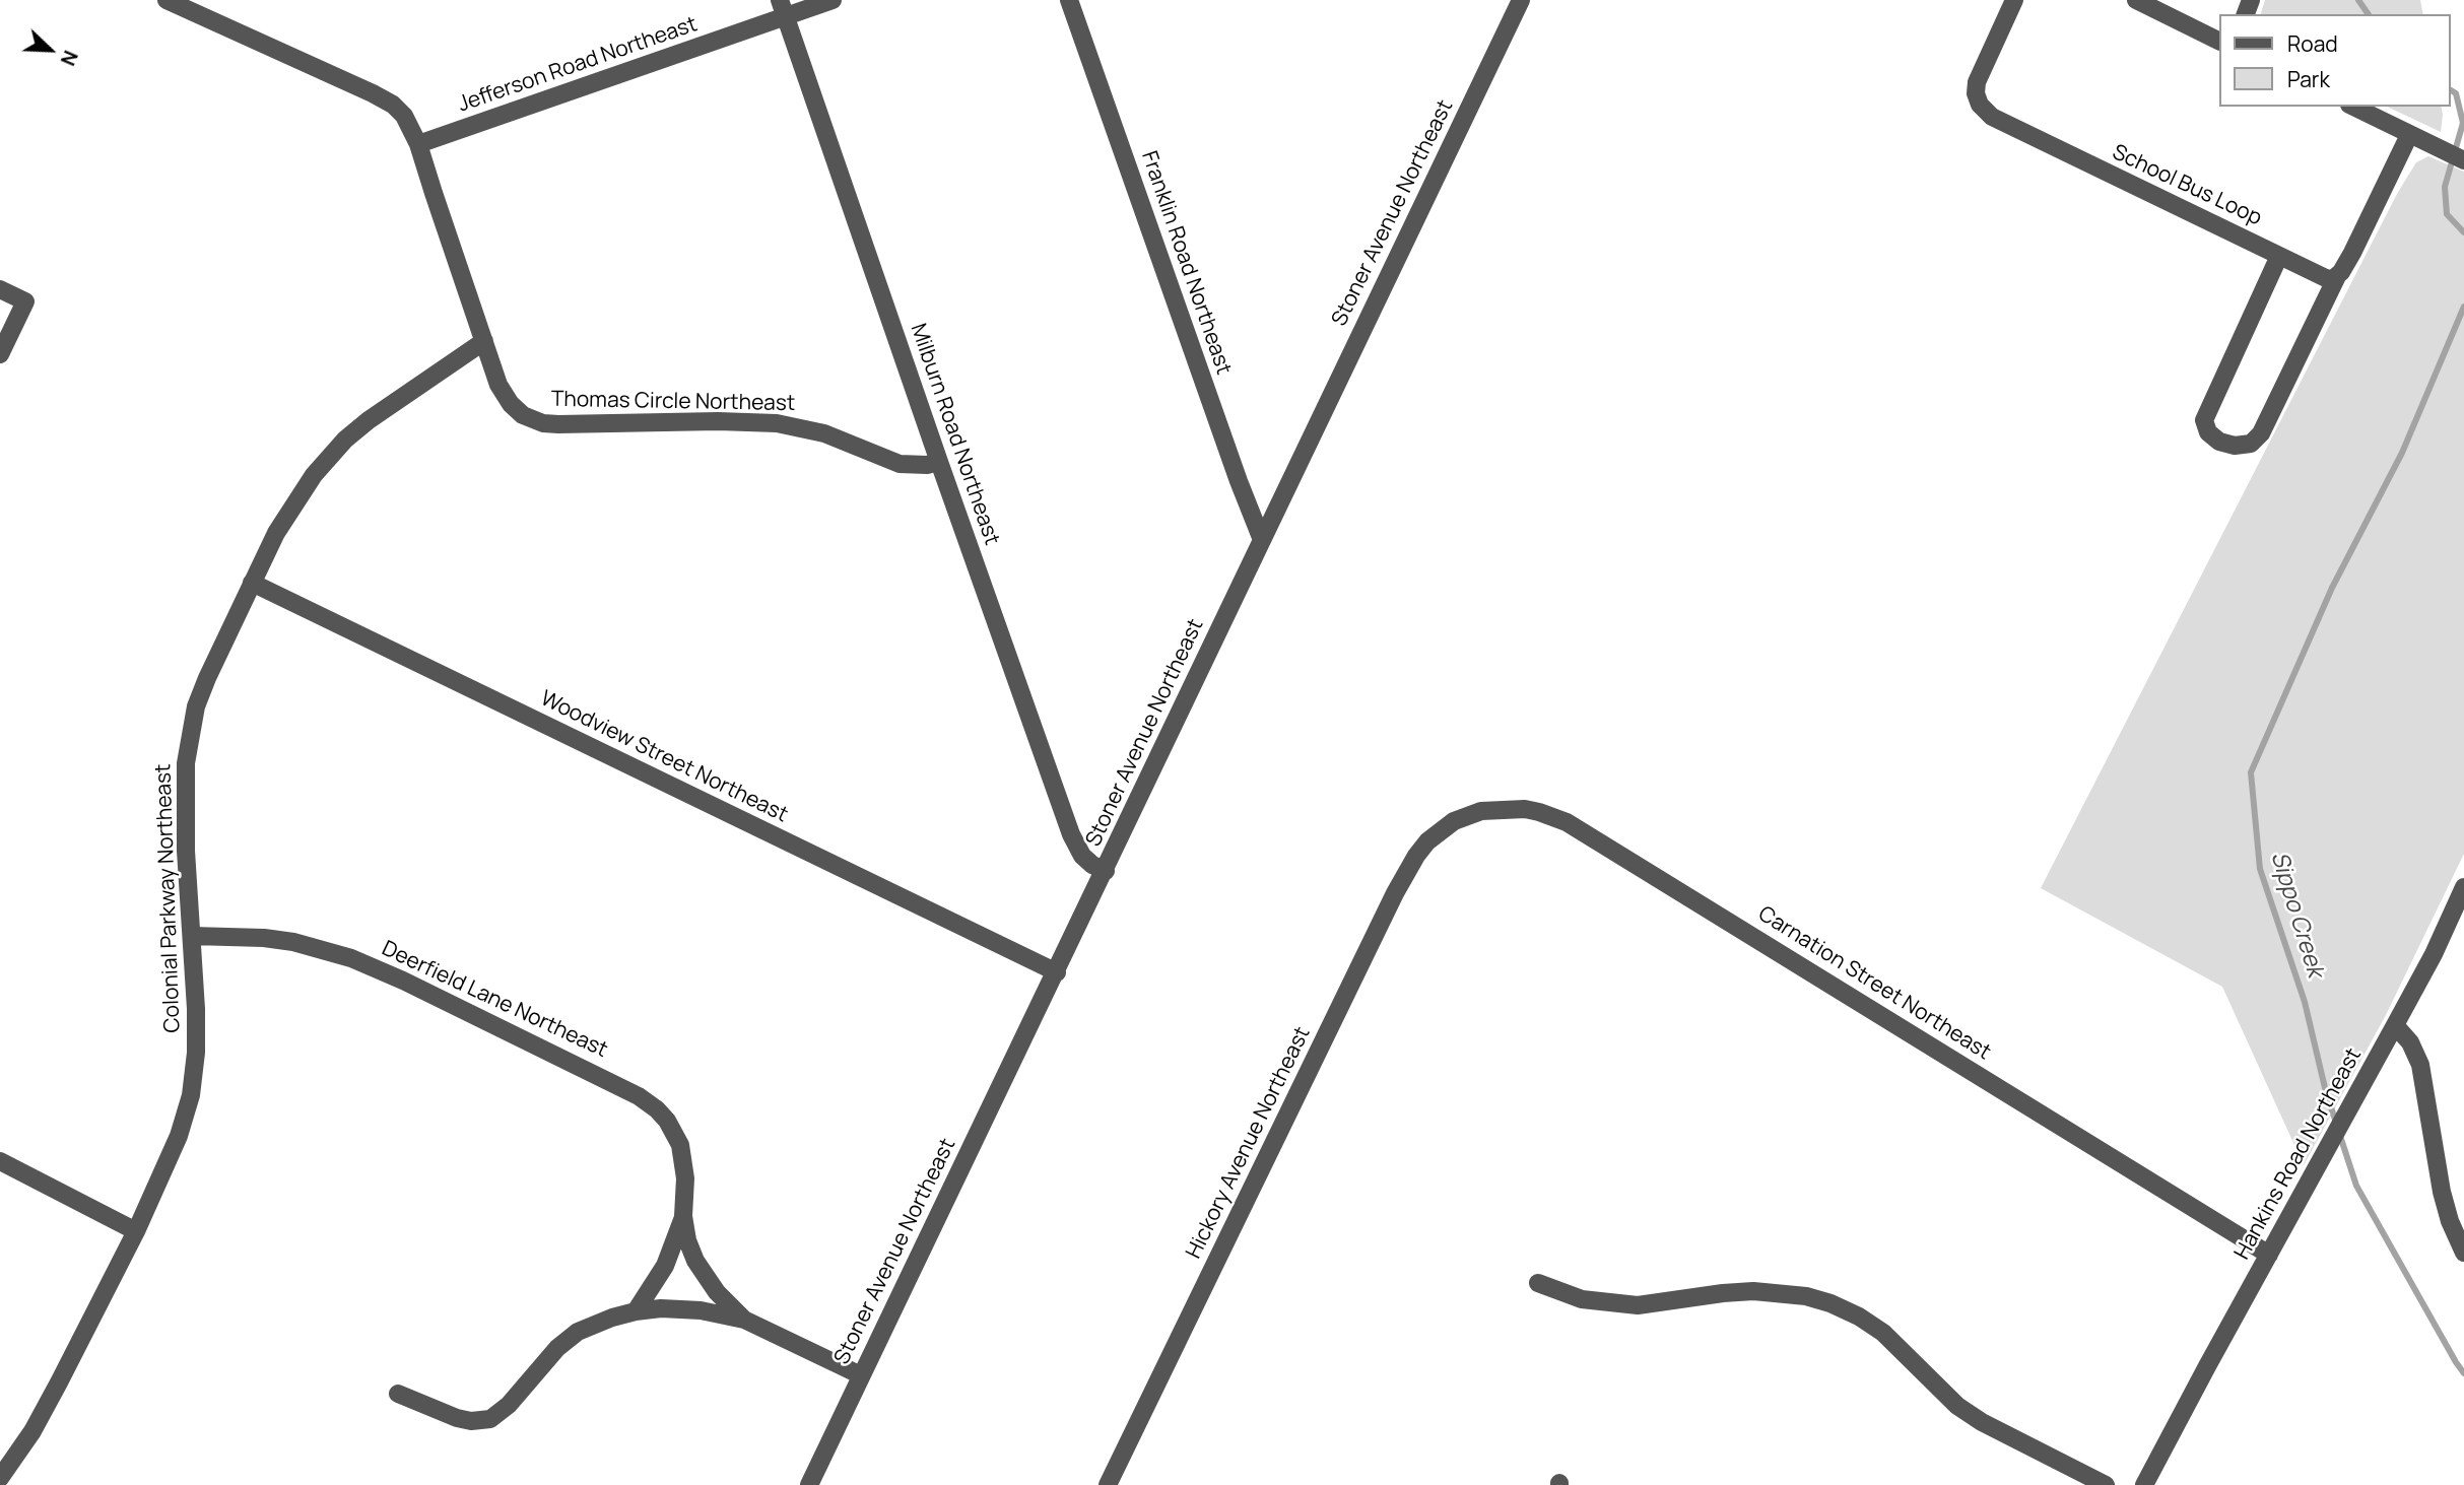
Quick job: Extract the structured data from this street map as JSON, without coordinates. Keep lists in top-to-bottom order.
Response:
{
  "streets": {
    "street": [
      "Jefferson Road Northeast",
      "School Bus Loop",
      "Stoner Avenue Northeast",
      "Franklin Road Northeast",
      "Thomas Circle Northeast",
      "Milburn Road Northeast",
      "Woodview Street Northeast",
      "Colonial Parkway Northeast",
      "Carnation Street Northeast",
      "Deerfield Lane Northeast",
      "Hickory Avenue Northeast",
      "Hankins Road Northeast"
    ]
  },
  "crossings": [
    ["Jefferson Road Northeast", "Thomas Circle Northeast"],
    ["Jefferson Road Northeast", "Milburn Road Northeast"],
    ["Stoner Avenue Northeast", "Franklin Road Northeast"],
    ["Stoner Avenue Northeast", "Milburn Road Northeast"],
    ["Stoner Avenue Northeast", "Woodview Street Northeast"],
    ["Stoner Avenue Northeast", "Deerfield Lane Northeast"],
    ["Thomas Circle Northeast", "Milburn Road Northeast"],
    ["Thomas Circle Northeast", "Colonial Parkway Northeast"],
    ["Woodview Street Northeast", "Colonial Parkway Northeast"],
    ["Colonial Parkway Northeast", "Deerfield Lane Northeast"],
    ["Carnation Street Northeast", "Hickory Avenue Northeast"],
    ["Carnation Street Northeast", "Hankins Road Northeast"]
  ],
  "water": ["Sippo Creek"],
  "legend": ["Road", "Park"],
  "north": "bottom right"
}
